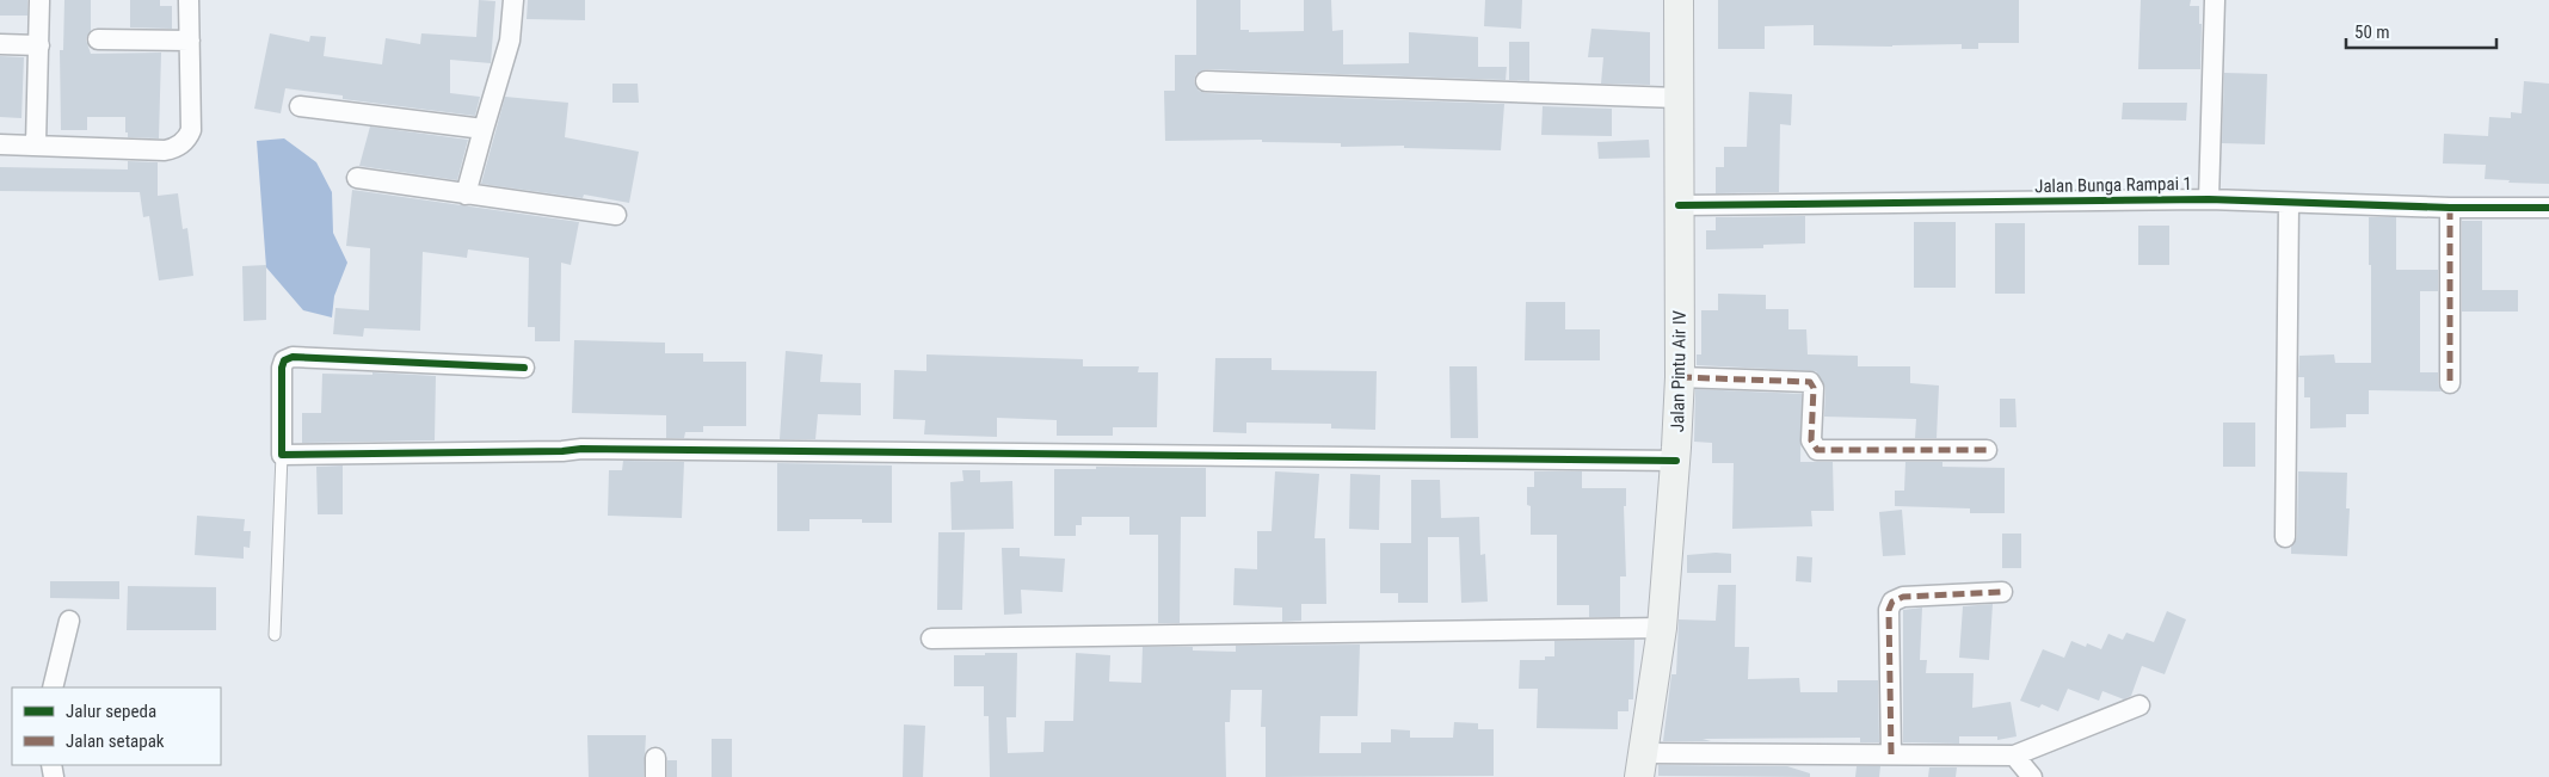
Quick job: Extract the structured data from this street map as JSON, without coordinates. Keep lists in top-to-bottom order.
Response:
{
  "streets": {
    "main road": ["Jalan Pintu Air IV"],
    "street": ["Jalan Bunga Rampai 1"]
  },
  "crossings": [
    ["Jalan Bunga Rampai 1", "Jalan Pintu Air IV"]
  ],
  "legend": ["Jalur sepeda", "Jalan setapak"],
  "scale_bar": "50 m"
}
